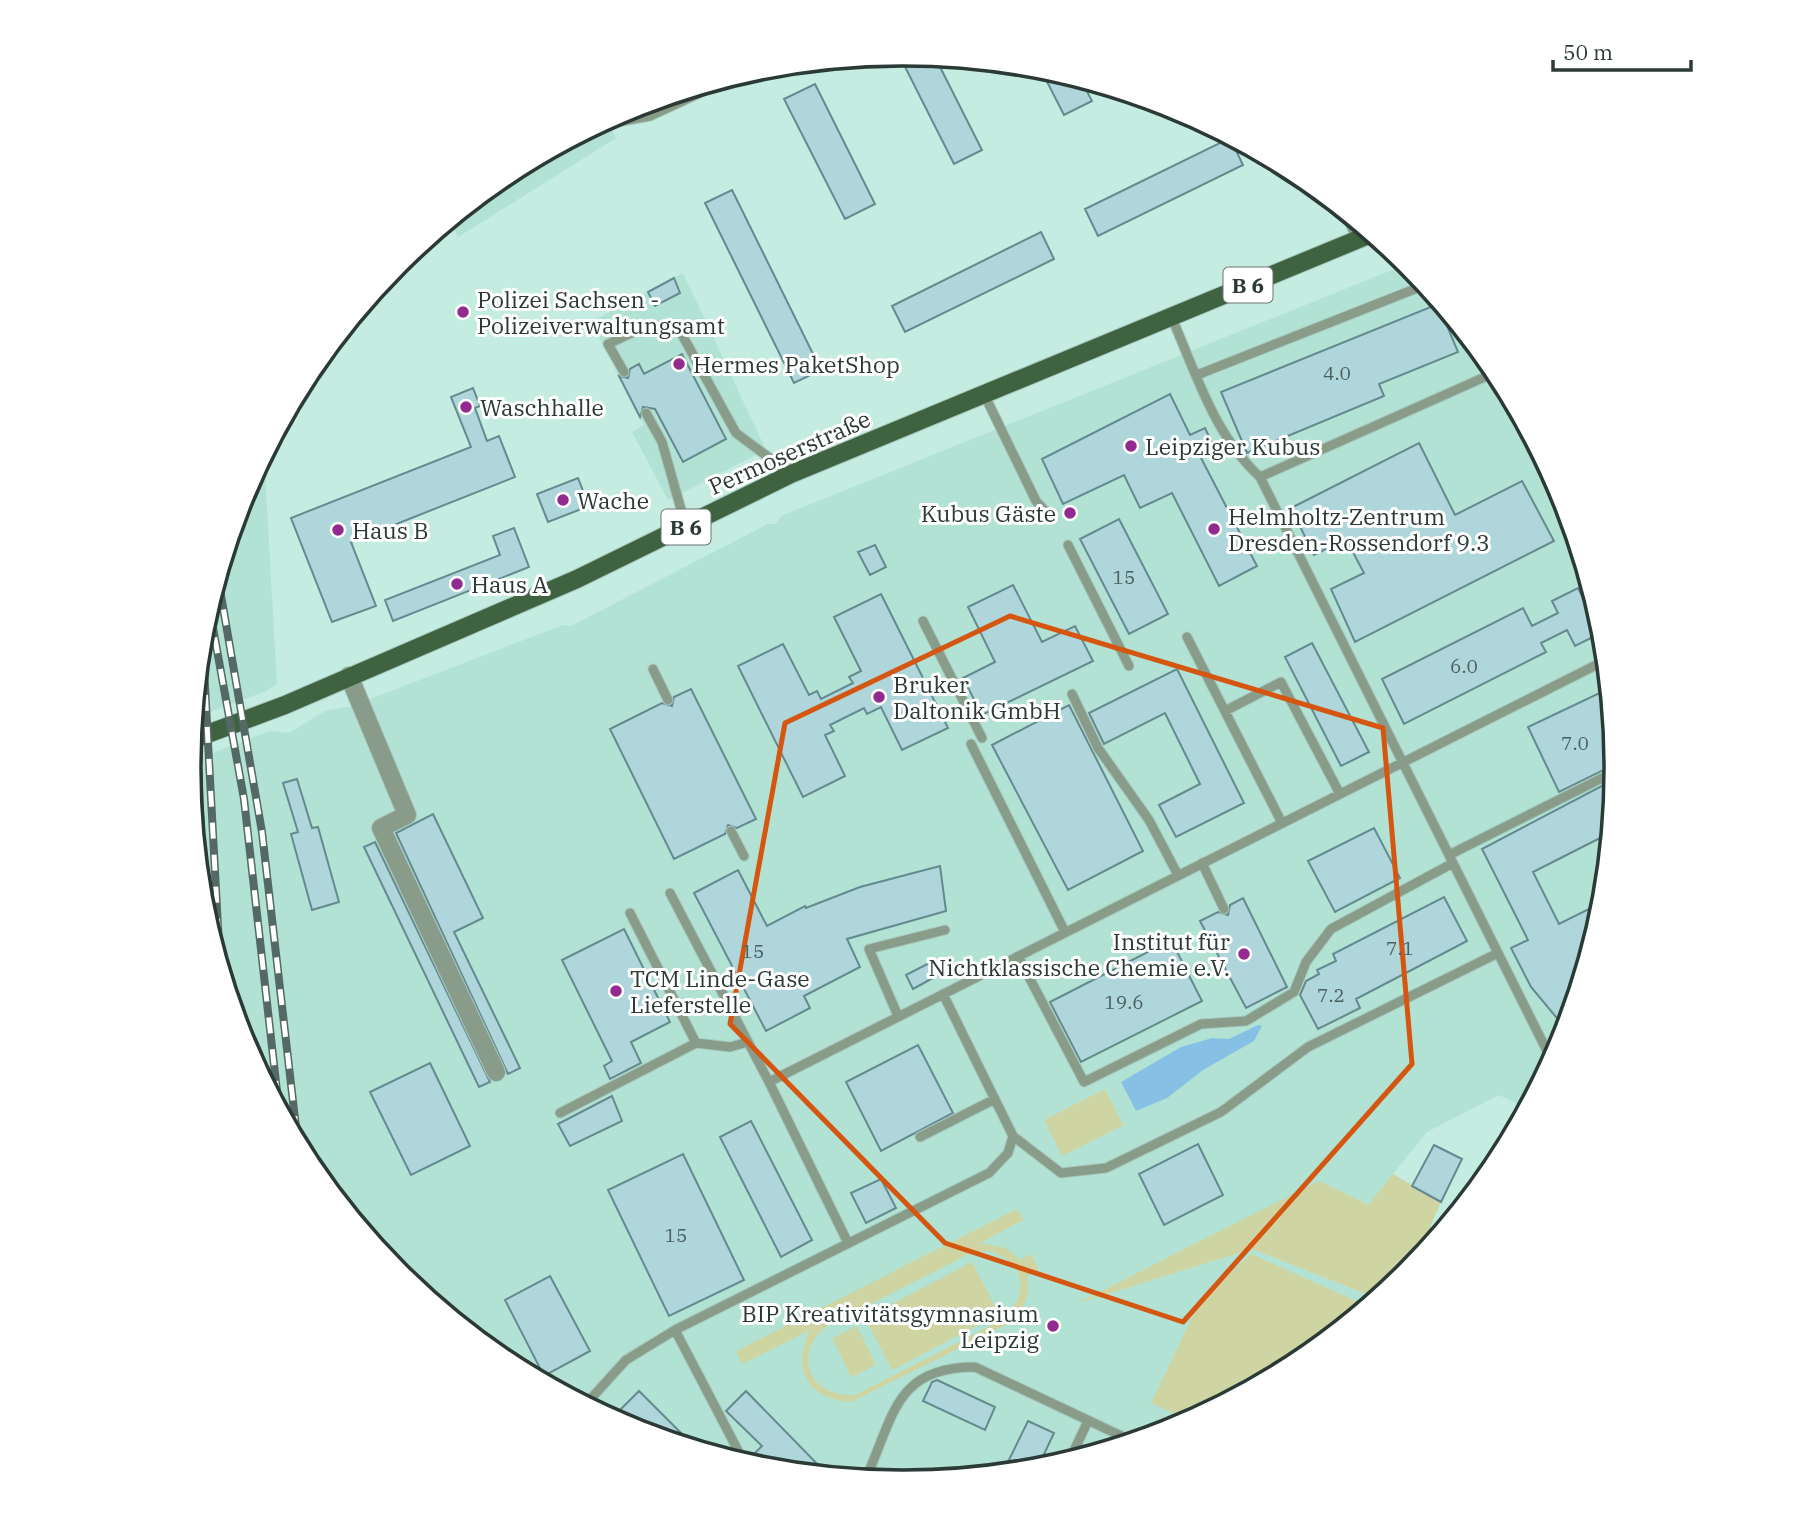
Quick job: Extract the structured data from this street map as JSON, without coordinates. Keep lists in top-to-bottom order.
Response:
{
  "streets": {
    "main road": ["B 6", "Permoserstraße"]
  },
  "places": [
    "Polizei Sachsen - Polizeiverwaltungsamt",
    "Hermes PaketShop",
    "Waschhalle",
    "Leipziger Kubus",
    "Wache",
    "Kubus Gäste",
    "Helmholtz-Zentrum Dresden-Rossendorf 9.3",
    "Haus B",
    "Haus A",
    "Bruker Daltonik GmbH",
    "Institut für Nichtklassische Chemie e.V.",
    "TCM Linde-Gase Lieferstelle",
    "BIP Kreativitätsgymnasium Leipzig"
  ],
  "house_numbers": [
    "4.0",
    "15",
    "6.0",
    "7.0",
    "7.1",
    "15",
    "7.2",
    "19.6",
    "15"
  ],
  "scale_bar": "50 m"
}
